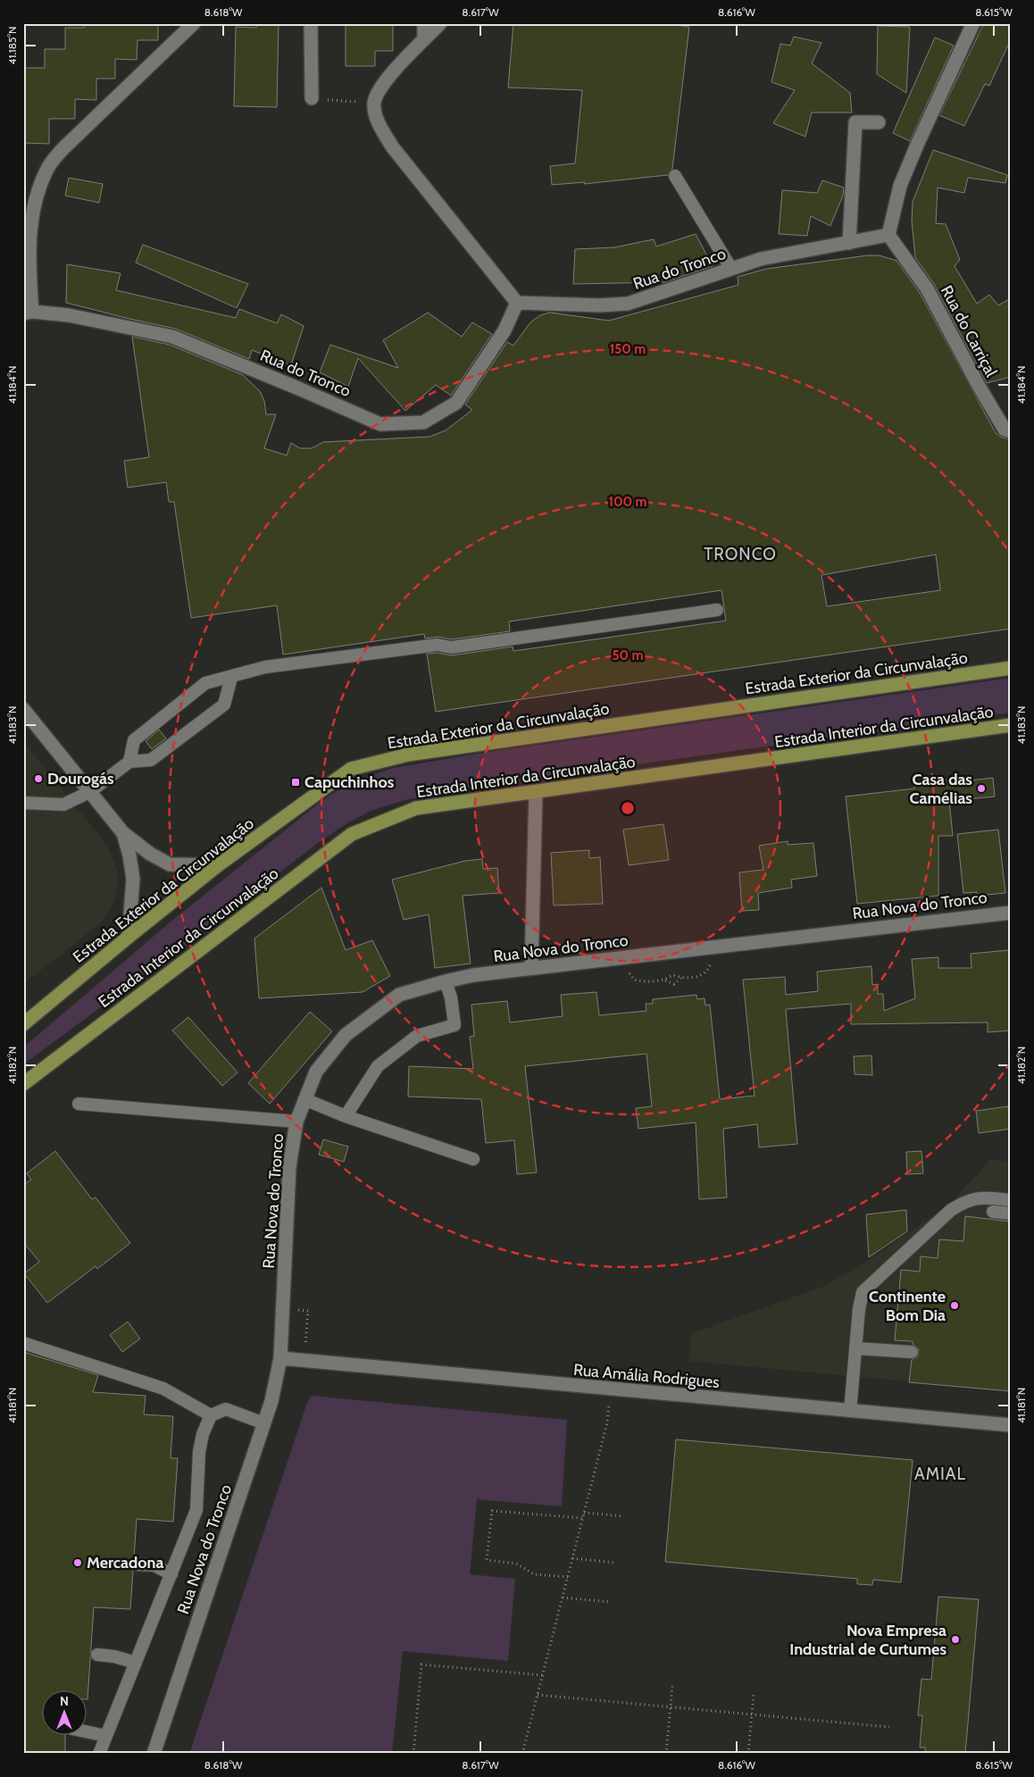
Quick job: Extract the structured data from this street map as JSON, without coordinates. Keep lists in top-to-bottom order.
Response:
{
  "streets": {
    "main road": ["Estrada Exterior da Circunvalação", "Estrada Interior da Circunvalação"],
    "street": [
      "Rua do Tronco",
      "Rua do Carriçal",
      "Rua Nova do Tronco",
      "Rua Amália Rodrigues"
    ]
  },
  "crossings": [
    ["Rua do Tronco", "Rua do Carriçal"],
    ["Rua Nova do Tronco", "Rua Amália Rodrigues"]
  ],
  "districts": ["TRONCO", "AMIAL"],
  "places": {
    "other": [
      "Dourogás",
      "Casa das Camélias",
      "Continente Bom Dia",
      "Mercadona",
      "Nova Empresa Industrial de Curtumes"
    ],
    "transit": ["Capuchinhos"]
  },
  "north": "top",
  "coordinates": [
    "8.618°W",
    "8.617°W",
    "8.616°W",
    "8.615°W",
    "41.185°N",
    "41.184°N",
    "41.183°N",
    "41.182°N",
    "41.181°N"
  ],
  "rings": ["150 m", "100 m", "50 m"]
}
